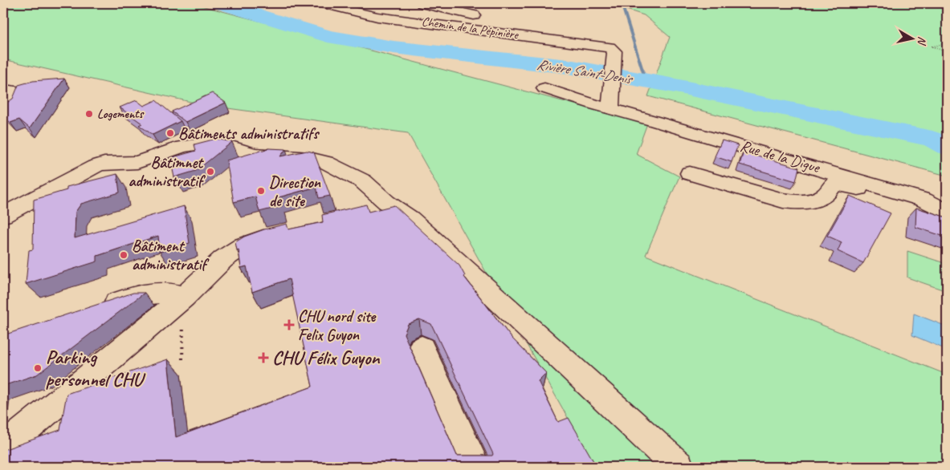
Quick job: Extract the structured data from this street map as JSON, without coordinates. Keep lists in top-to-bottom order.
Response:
{
  "streets": {
    "street": ["Chemin de la Pépinière", "Rue de la Digue"]
  },
  "crossings": [
    ["Chemin de la Pépinière", "Rue de la Digue"]
  ],
  "water": ["Rivière Saint-Denis"],
  "places": {
    "other": [
      "Logements",
      "Bâtiments administratifs",
      "Bâtimnet administratif",
      "Direction de site",
      "Bâtiment administratif",
      "Parking personnel CHU"
    ],
    "health": ["CHU nord site Felix Guyon", "CHU Félix Guyon"]
  },
  "north": "right"
}
